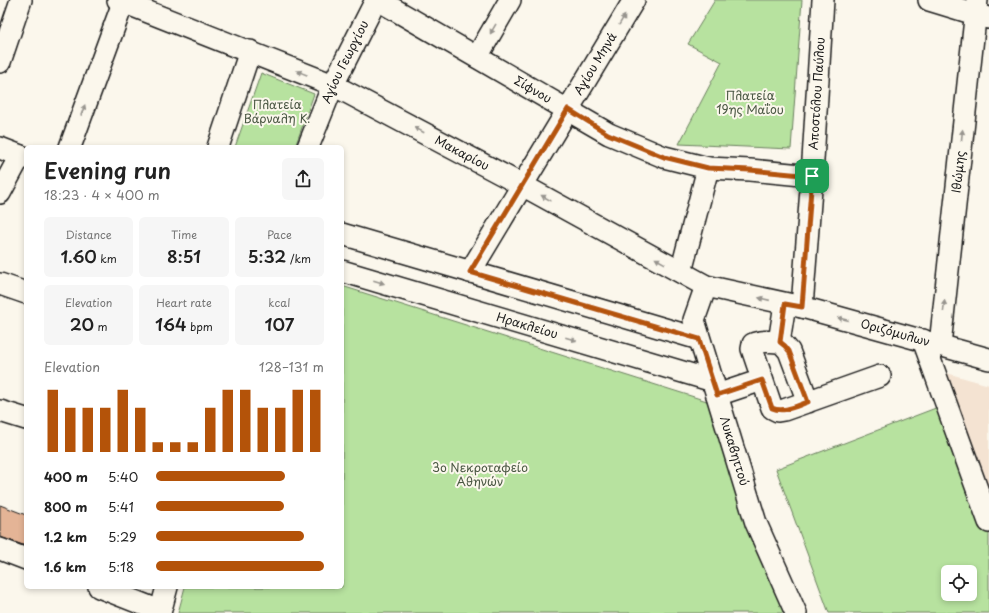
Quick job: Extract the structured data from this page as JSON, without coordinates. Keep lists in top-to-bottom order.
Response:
{
  "streets": {
    "street": [
      "Αγίου Γεωργίου",
      "Αγίου Μηνά",
      "Σίφνου",
      "Αποστόλου Παύλου",
      "Μακαρίου",
      "Ιθώμης",
      "Ηρακλείου",
      "Οριζόμυλων",
      "Λυκαβηττού"
    ]
  },
  "crossings": [
    ["Αγίου Γεωργίου", "Σίφνου"],
    ["Αγίου Γεωργίου", "Μακαρίου"],
    ["Αγίου Μηνά", "Σίφνου"],
    ["Αγίου Μηνά", "Μακαρίου"],
    ["Σίφνου", "Αποστόλου Παύλου"],
    ["Αποστόλου Παύλου", "Μακαρίου"],
    ["Αποστόλου Παύλου", "Οριζόμυλων"],
    ["Μακαρίου", "Οριζόμυλων"],
    ["Μακαρίου", "Λυκαβηττού"],
    ["Ιθώμης", "Οριζόμυλων"],
    ["Ηρακλείου", "Λυκαβηττού"]
  ],
  "one_way": ["Ιθώμης", "Οριζόμυλων"],
  "parks": ["Πλατεία 19ης Μαΐου", "Πλατεία Βάρναλη Κ.", "3ο Νεκροταφείο Αθηνών"],
  "page": {
    "heading": ["Evening run", "18:23 · 4 × 400 m"],
    "stats": [
      ["Distance", "1.60 km"],
      ["Time", "8:51"],
      ["Pace", "5:32 /km"],
      ["Elevation", "20 m"],
      ["Heart rate", "164 bpm"],
      ["kcal", "107"]
    ],
    "chart": ["Elevation", "128–131 m"],
    "list": [
      {
        "name": "400 m",
        "note": "5:40"
      },
      {
        "name": "800 m",
        "note": "5:41"
      },
      {
        "name": "1.2 km",
        "note": "5:29"
      },
      {
        "name": "1.6 km",
        "note": "5:18"
      }
    ]
  }
}
